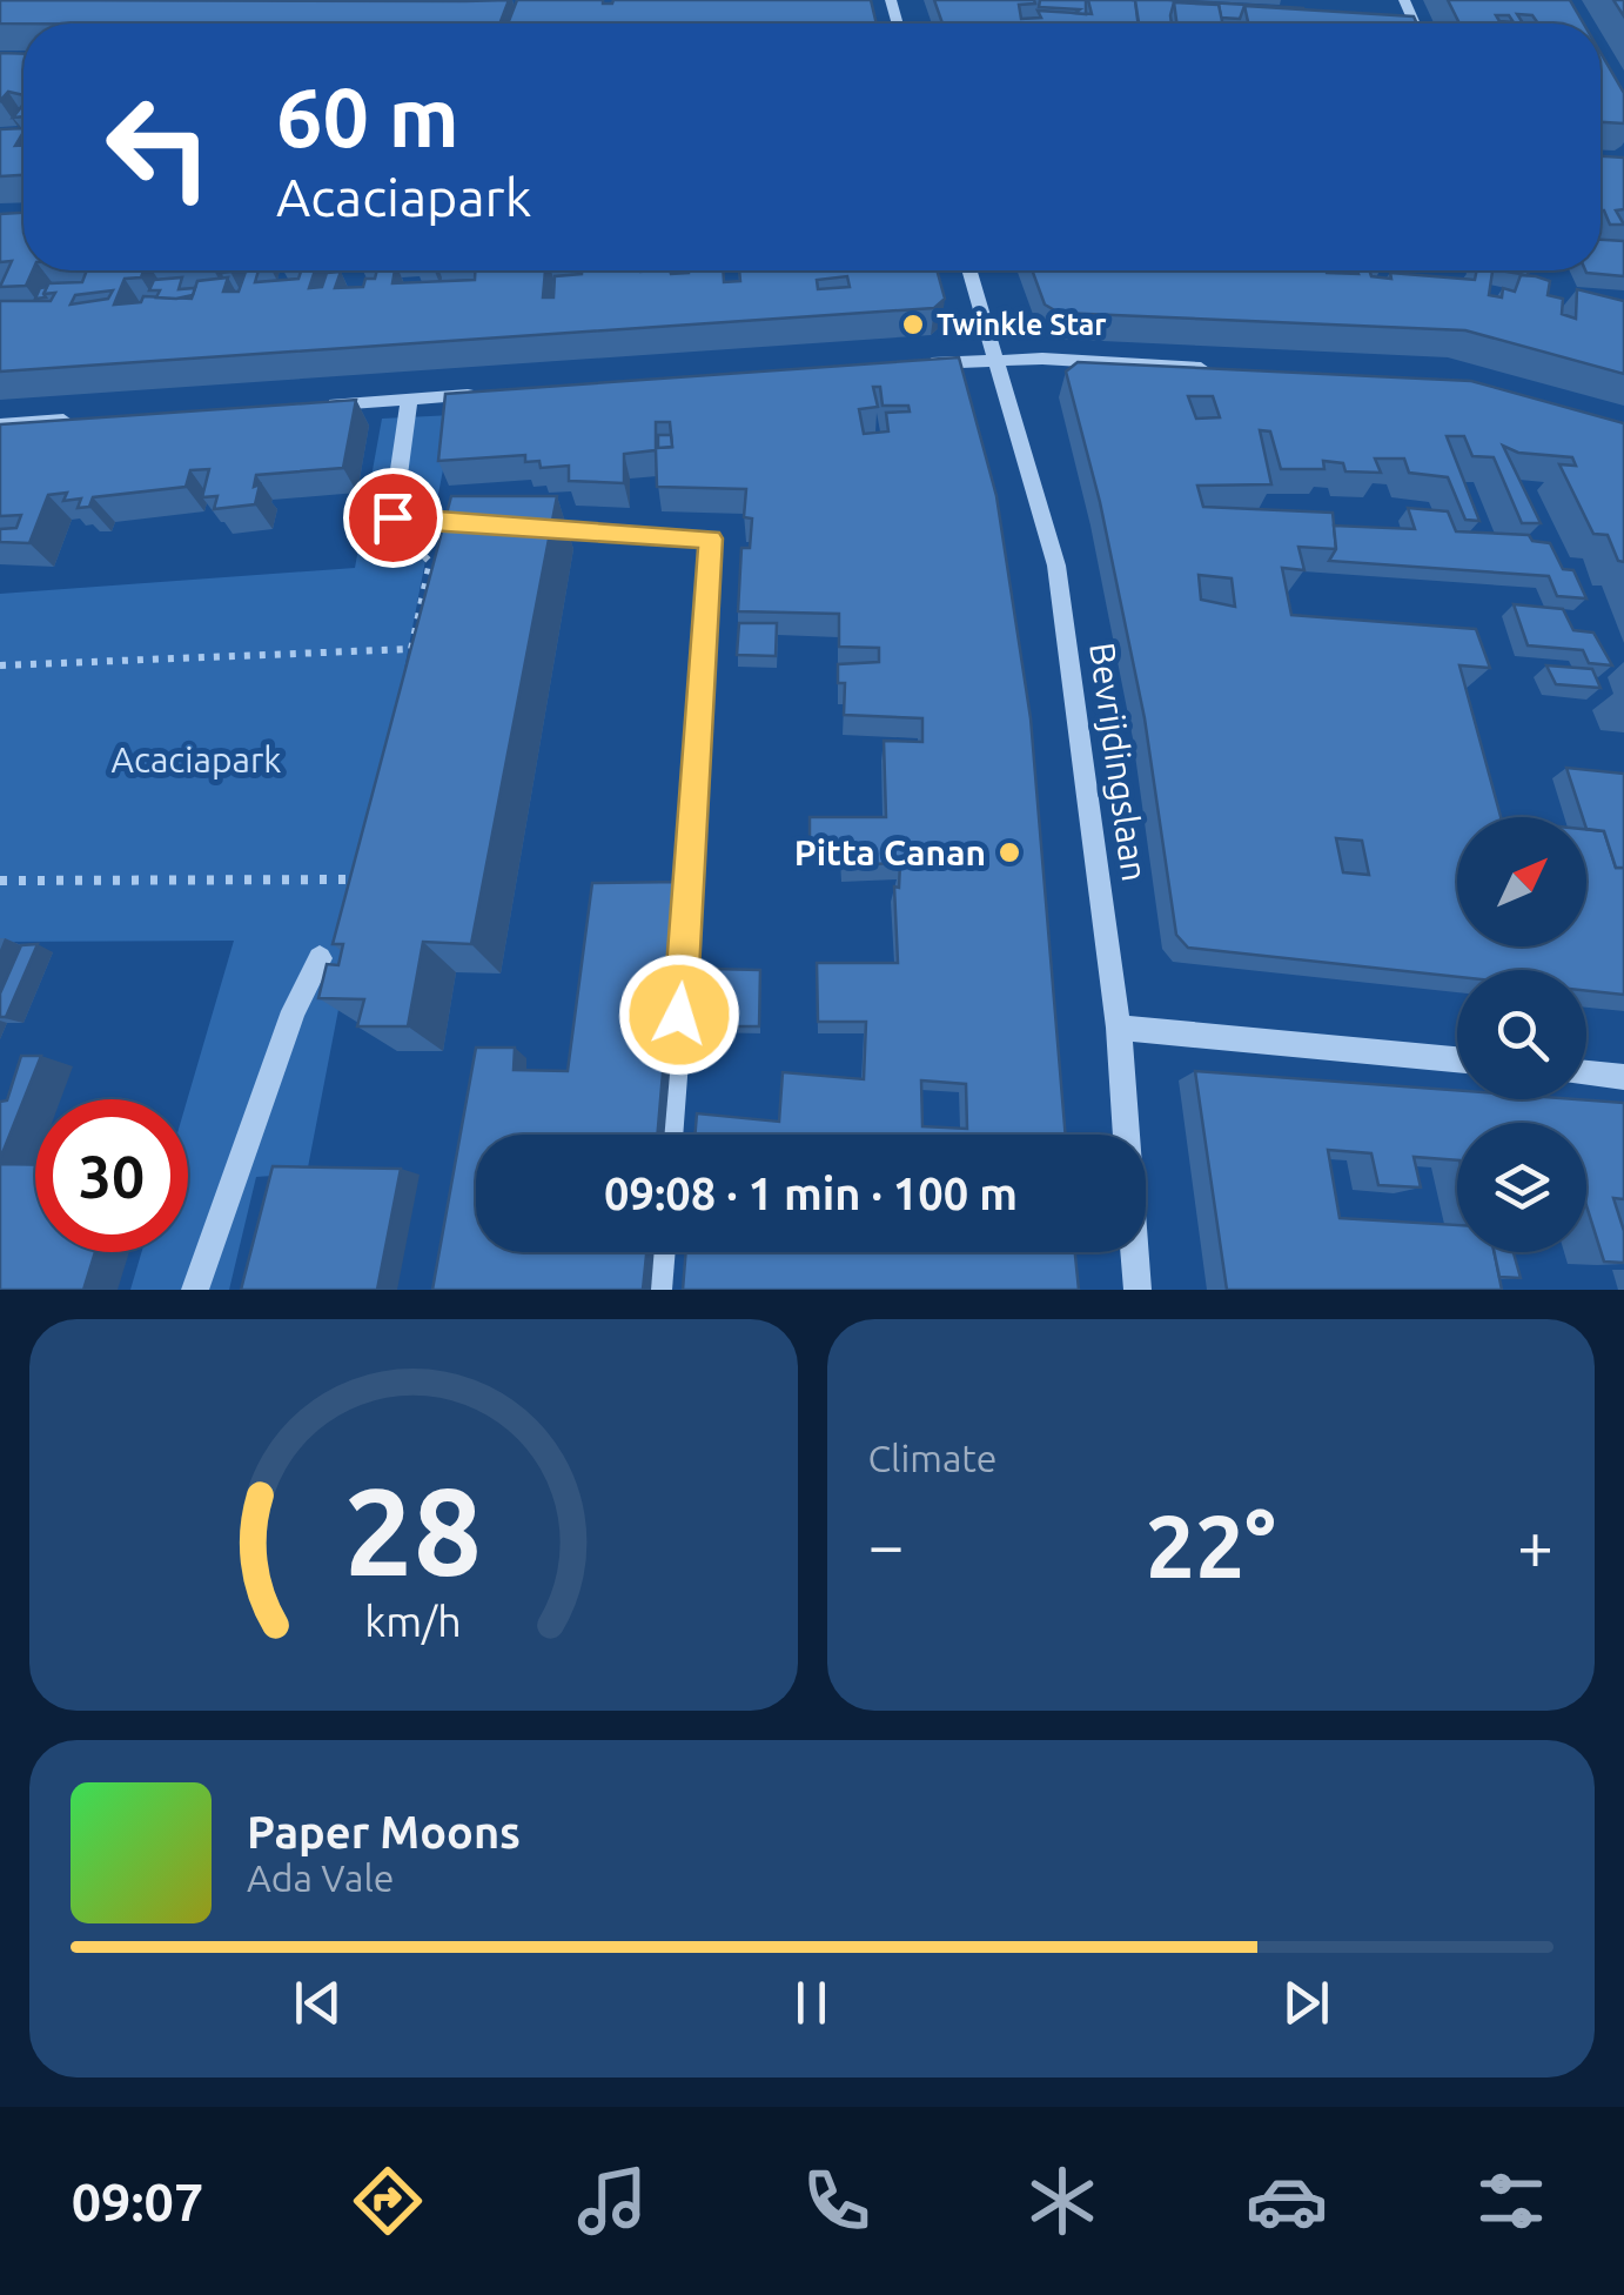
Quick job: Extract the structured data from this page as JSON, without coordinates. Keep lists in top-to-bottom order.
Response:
{
  "streets": {
    "street": ["Bevrijdingslaan"]
  },
  "parks": ["Acaciapark"],
  "places": ["Twinkle Star", "Pitta Canan"],
  "north": "top right",
  "page": {
    "turn": ["60 m", "Acaciapark"],
    "limit": "30",
    "trip": "09:08 · 1 min · 100 m",
    "tile": "Climate",
    "heat": ["−", "22°", "+"],
    "song": ["Paper Moons", "Ada Vale"],
    "tabs": "09:07",
    "gauge": ["28", "km/h"]
  }
}
